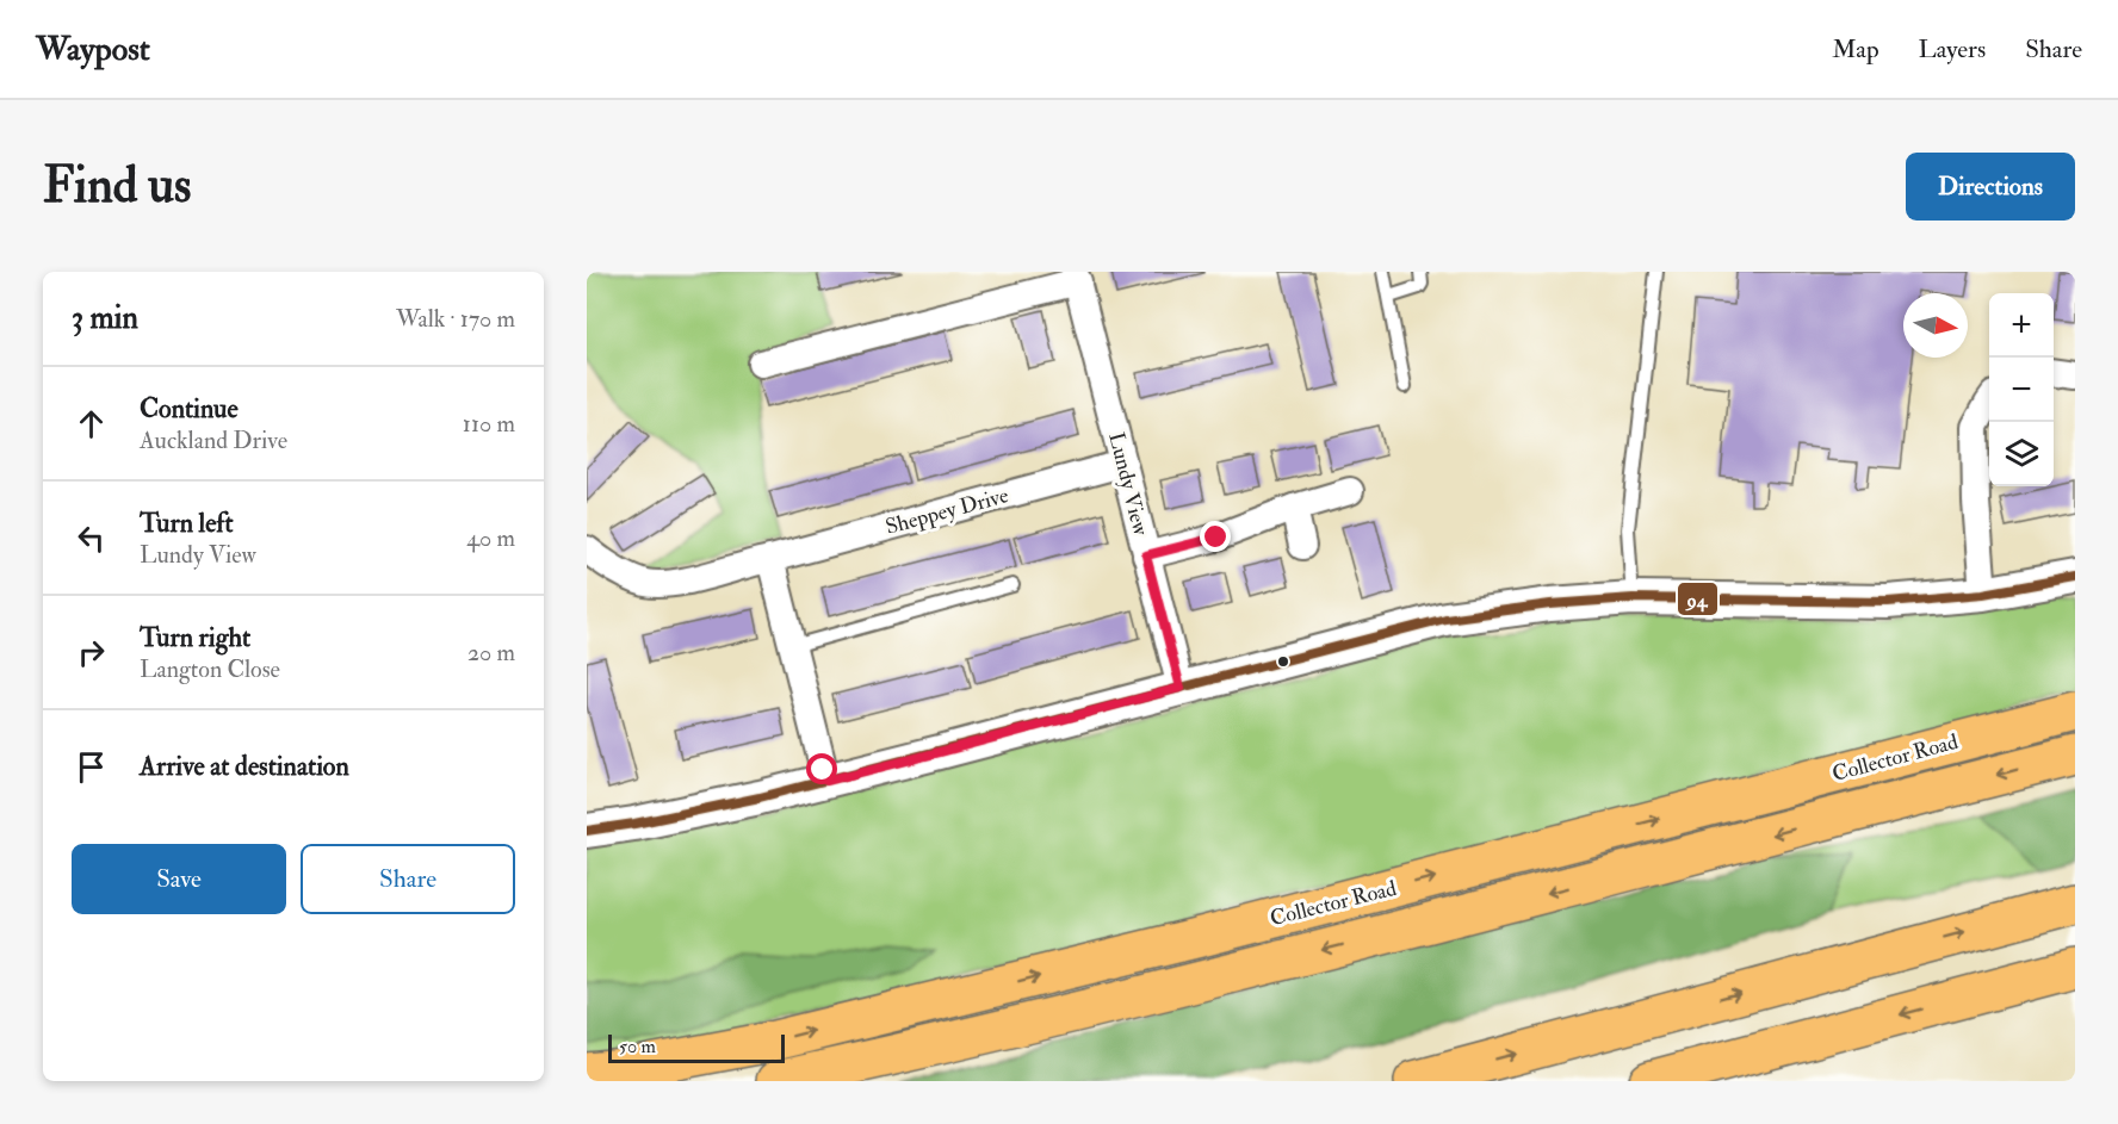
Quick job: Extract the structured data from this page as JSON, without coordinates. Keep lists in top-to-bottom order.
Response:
{
  "streets": {
    "highway": ["Collector Road"],
    "street": ["Lundy View", "Sheppey Drive"]
  },
  "crossings": [
    ["Lundy View", "Sheppey Drive"]
  ],
  "lines": ["transit line 94"],
  "scale_bar": "50 m",
  "north": "right",
  "page": {
    "header": "Waypost",
    "nav": ["Map", "Layers", "Share"],
    "buttons": [
      "Directions",
      ["Save", "Share"]
    ],
    "title": "Find us",
    "heading": ["3 min", "Walk · 170 m"],
    "map_buttons": ["+", "−"],
    "list": [
      ["Continue", "Auckland Drive", "110 m"],
      ["Turn left", "Lundy View", "40 m"],
      ["Turn right", "Langton Close", "20 m"],
      "Arrive at destination"
    ],
    "scale": "50 m"
  }
}
